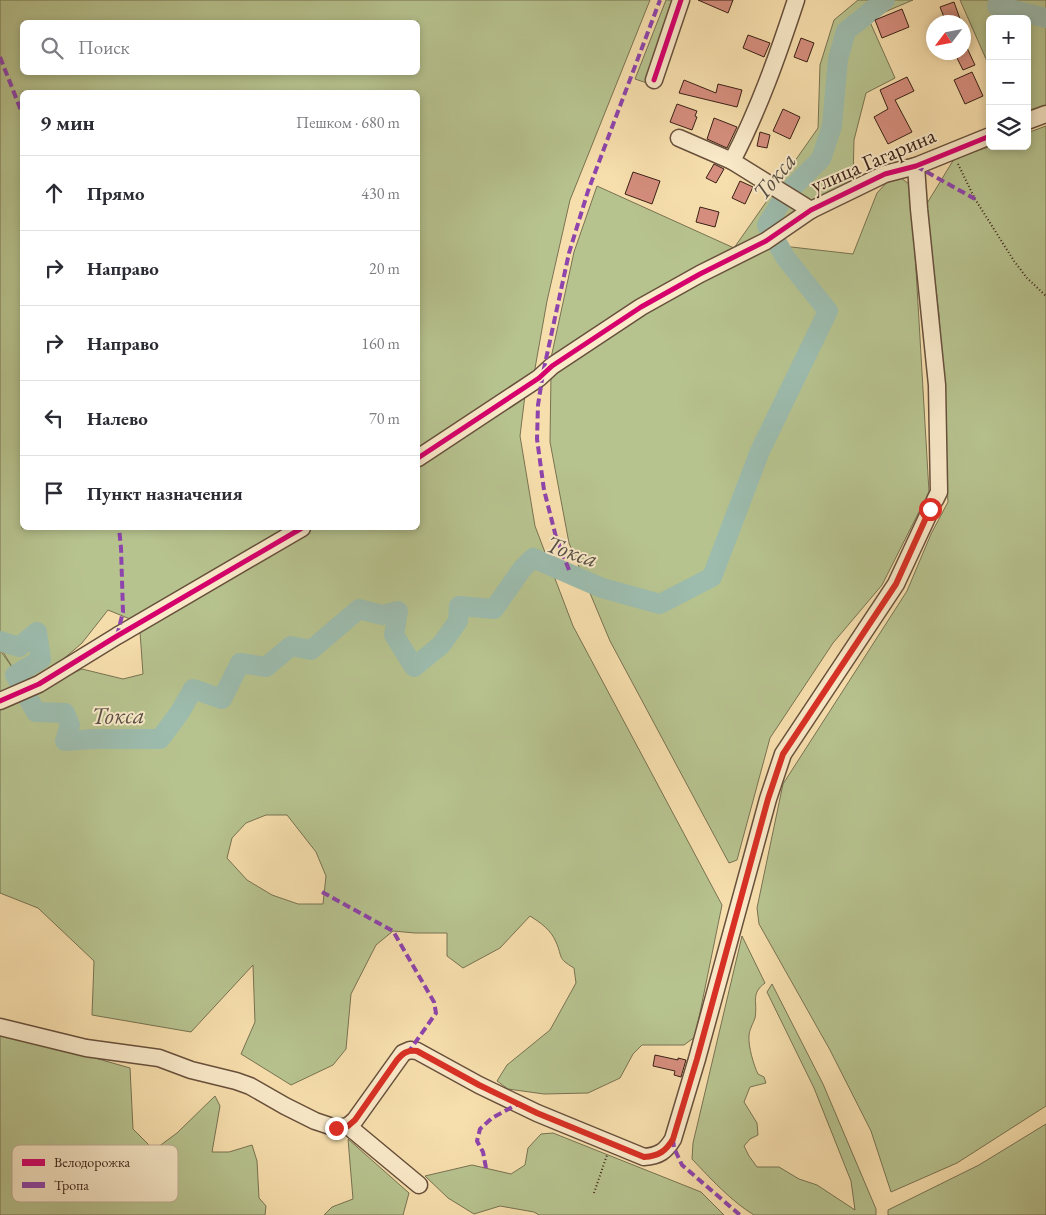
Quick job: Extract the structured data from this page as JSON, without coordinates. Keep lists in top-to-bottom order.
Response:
{
  "streets": {
    "street": ["улица Гагарина"]
  },
  "water": ["Токса"],
  "legend": ["Велодорожка", "Тропа"],
  "north": "bottom left",
  "page": {
    "map_buttons": ["+", "−"],
    "search": "Поиск",
    "heading": ["9 мин", "Пешком · 680 m"],
    "list": [
      ["Прямо", "430 m"],
      ["Направо", "20 m"],
      ["Направо", "160 m"],
      ["Налево", "70 m"],
      "Пункт назначения"
    ]
  }
}
